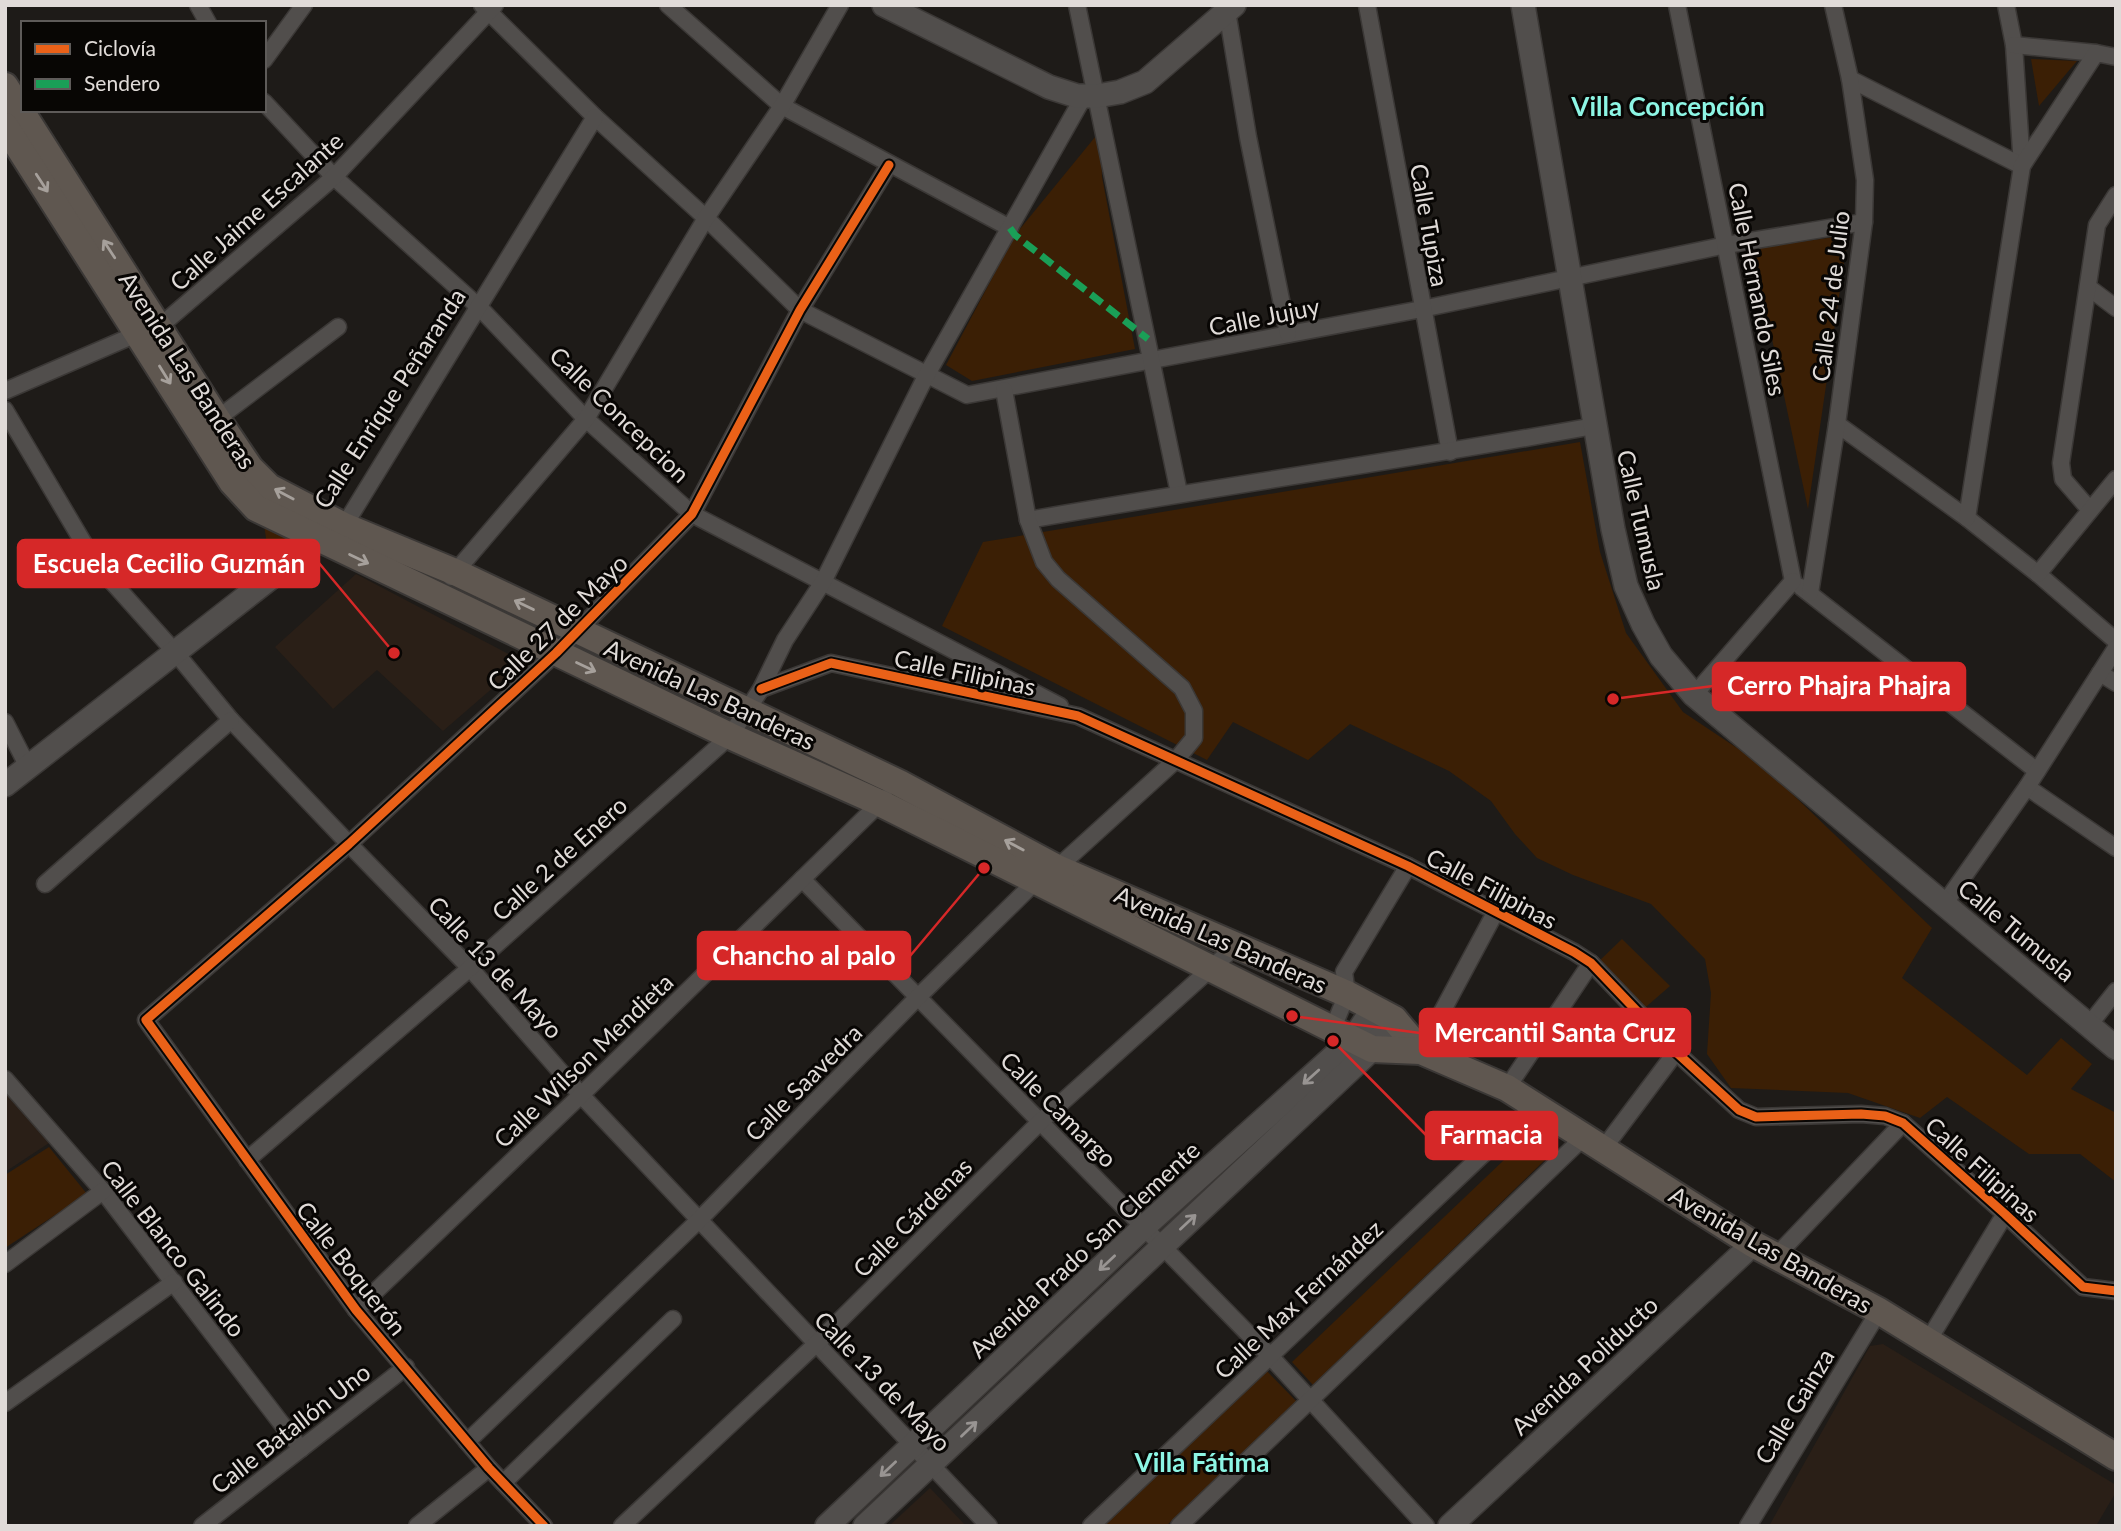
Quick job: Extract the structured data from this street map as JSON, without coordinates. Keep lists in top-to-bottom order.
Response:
{
  "streets": {
    "main road": ["Avenida Las Banderas"],
    "street": [
      "Calle Jaime Escalante",
      "Calle Tupiza",
      "Calle Hernando Siles",
      "Calle 24 de Julio",
      "Calle Jujuy",
      "Calle Enrique Peñaranda",
      "Calle Concepcion",
      "Calle Tumusla",
      "Calle 27 de Mayo",
      "Calle Filipinas",
      "Calle 2 de Enero",
      "Calle 13 de Mayo",
      "Calle Wilson Mendieta",
      "Calle Saavedra",
      "Calle Camargo",
      "Calle Cárdenas",
      "Calle Blanco Galindo",
      "Avenida Prado San Clemente",
      "Calle Boquerón",
      "Calle Max Fernández",
      "Avenida Poliducto",
      "Calle Gainza",
      "Calle Batallón Uno"
    ]
  },
  "crossings": [
    ["Calle Jaime Escalante", "Avenida Las Banderas"],
    ["Calle Jaime Escalante", "Calle Concepcion"],
    ["Calle Tupiza", "Calle Jujuy"],
    ["Calle Hernando Siles", "Calle Jujuy"],
    ["Calle 24 de Julio", "Calle Jujuy"],
    ["Calle Jujuy", "Calle Tumusla"],
    ["Calle Jujuy", "Calle 2 de Enero"],
    ["Calle Jujuy", "Calle Saavedra"],
    ["Avenida Las Banderas", "Calle Enrique Peñaranda"],
    ["Avenida Las Banderas", "Calle 27 de Mayo"],
    ["Avenida Las Banderas", "Calle Filipinas"],
    ["Avenida Las Banderas", "Calle 2 de Enero"],
    ["Avenida Las Banderas", "Calle Wilson Mendieta"],
    ["Avenida Las Banderas", "Calle Saavedra"],
    ["Avenida Las Banderas", "Calle Cárdenas"],
    ["Avenida Las Banderas", "Avenida Prado San Clemente"],
    ["Avenida Las Banderas", "Calle Max Fernández"],
    ["Avenida Las Banderas", "Avenida Poliducto"],
    ["Avenida Las Banderas", "Calle Gainza"],
    ["Calle Enrique Peñaranda", "Calle Concepcion"],
    ["Calle Enrique Peñaranda", "Calle 13 de Mayo"],
    ["Calle Concepcion", "Calle 27 de Mayo"],
    ["Calle Concepcion", "Calle Filipinas"],
    ["Calle Concepcion", "Calle 2 de Enero"],
    ["Calle 27 de Mayo", "Calle 13 de Mayo"],
    ["Calle 27 de Mayo", "Calle Boquerón"],
    ["Calle Filipinas", "Calle 2 de Enero"],
    ["Calle Filipinas", "Calle Saavedra"],
    ["Calle 2 de Enero", "Calle 13 de Mayo"],
    ["Calle 2 de Enero", "Calle Boquerón"],
    ["Calle 13 de Mayo", "Calle Wilson Mendieta"],
    ["Calle 13 de Mayo", "Calle Saavedra"],
    ["Calle 13 de Mayo", "Calle Cárdenas"],
    ["Calle 13 de Mayo", "Avenida Prado San Clemente"],
    ["Calle Wilson Mendieta", "Calle Camargo"],
    ["Calle Wilson Mendieta", "Calle Boquerón"],
    ["Calle Saavedra", "Calle Camargo"],
    ["Calle Saavedra", "Calle Boquerón"],
    ["Calle Camargo", "Calle Cárdenas"],
    ["Calle Camargo", "Avenida Prado San Clemente"],
    ["Calle Camargo", "Calle Max Fernández"],
    ["Calle Blanco Galindo", "Calle Batallón Uno"],
    ["Calle Boquerón", "Calle Batallón Uno"]
  ],
  "districts": ["Villa Concepción", "Villa Fátima"],
  "places": [
    "Escuela Cecilio Guzmán",
    "Cerro Phajra Phajra",
    "Chancho al palo",
    "Mercantil Santa Cruz",
    "Farmacia"
  ],
  "legend": ["Ciclovía", "Sendero"]
}
